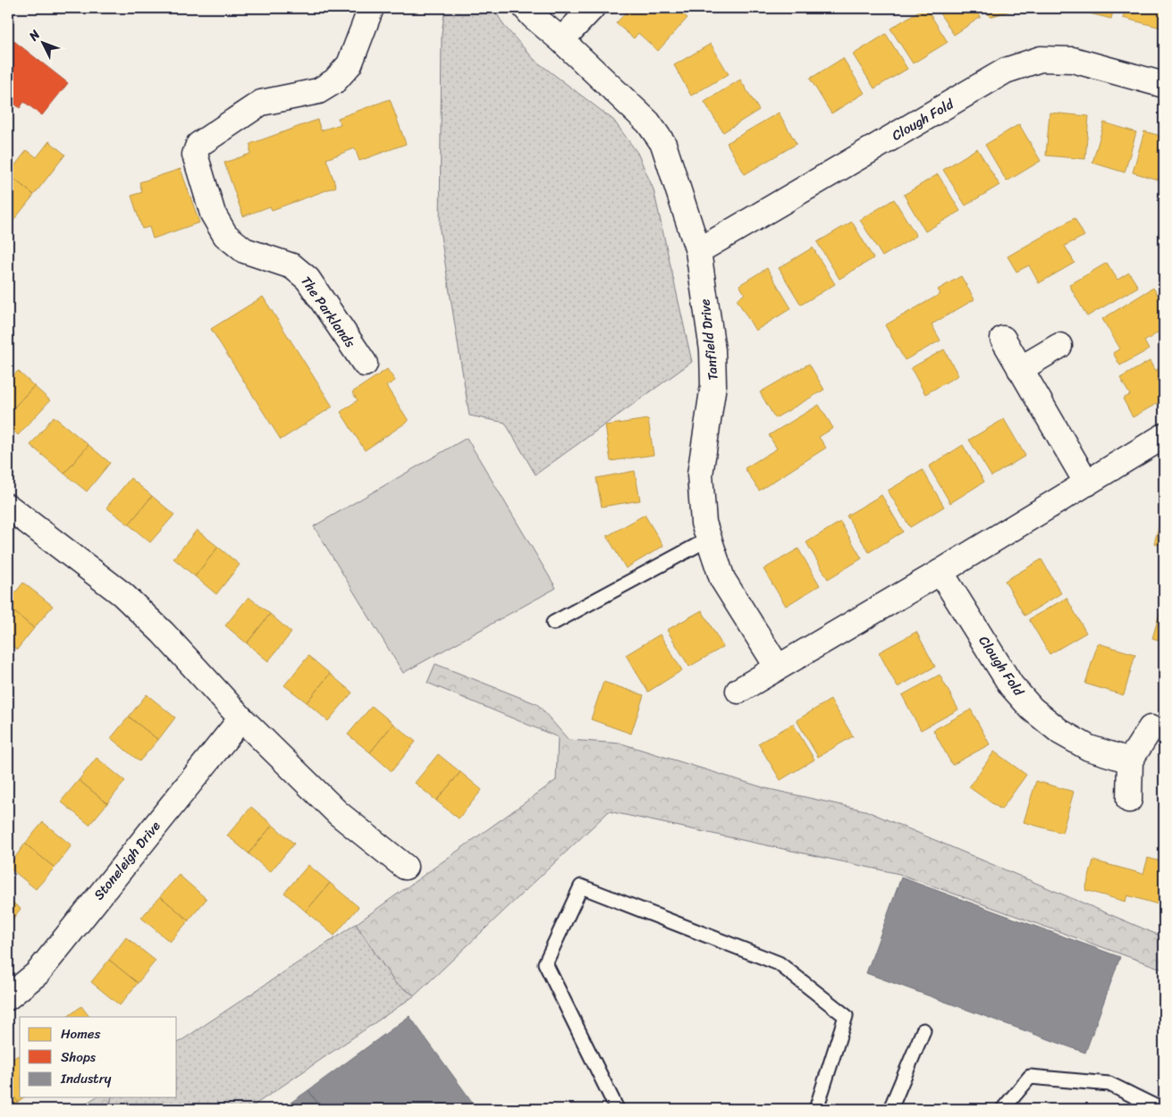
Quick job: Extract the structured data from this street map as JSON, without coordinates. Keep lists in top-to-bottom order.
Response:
{
  "streets": {
    "street": [
      "Clough Fold",
      "The Parklands",
      "Tanfield Drive",
      "Stoneleigh Drive"
    ]
  },
  "crossings": [
    ["Clough Fold", "Tanfield Drive"]
  ],
  "legend": ["Homes", "Shops", "Industry"],
  "north": "top left"
}
